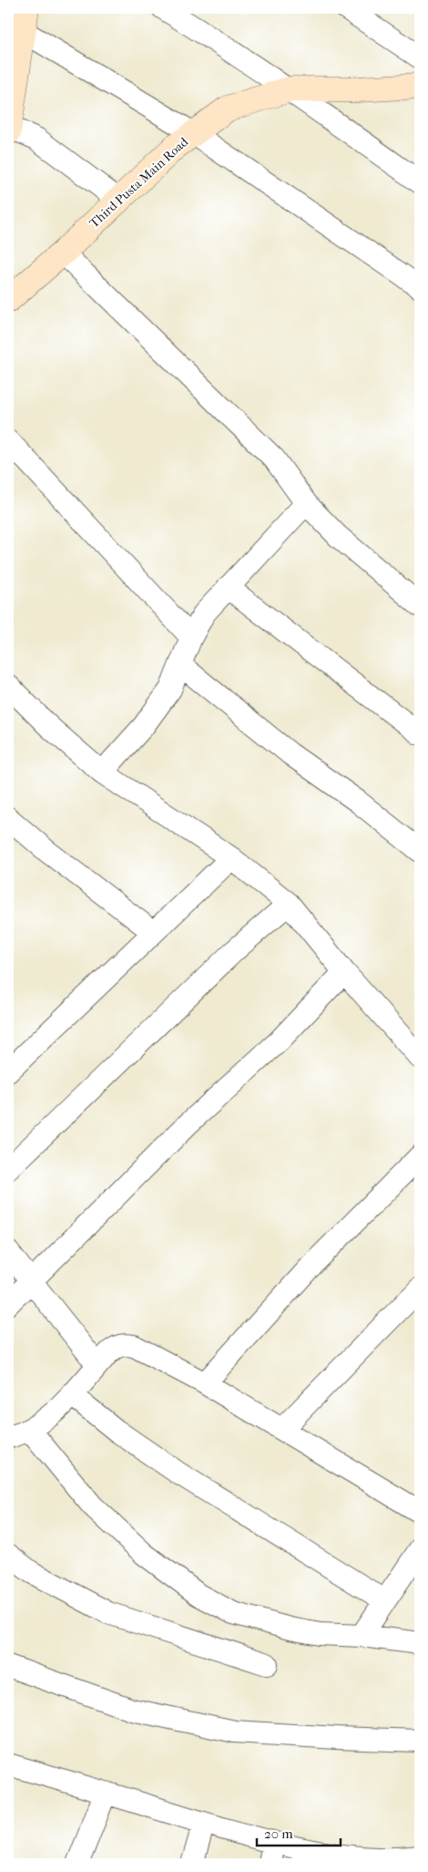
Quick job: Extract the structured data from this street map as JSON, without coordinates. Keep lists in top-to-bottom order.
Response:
{
  "streets": {
    "street": ["Third Pusta Main Road"]
  },
  "scale_bar": "20 m"
}
